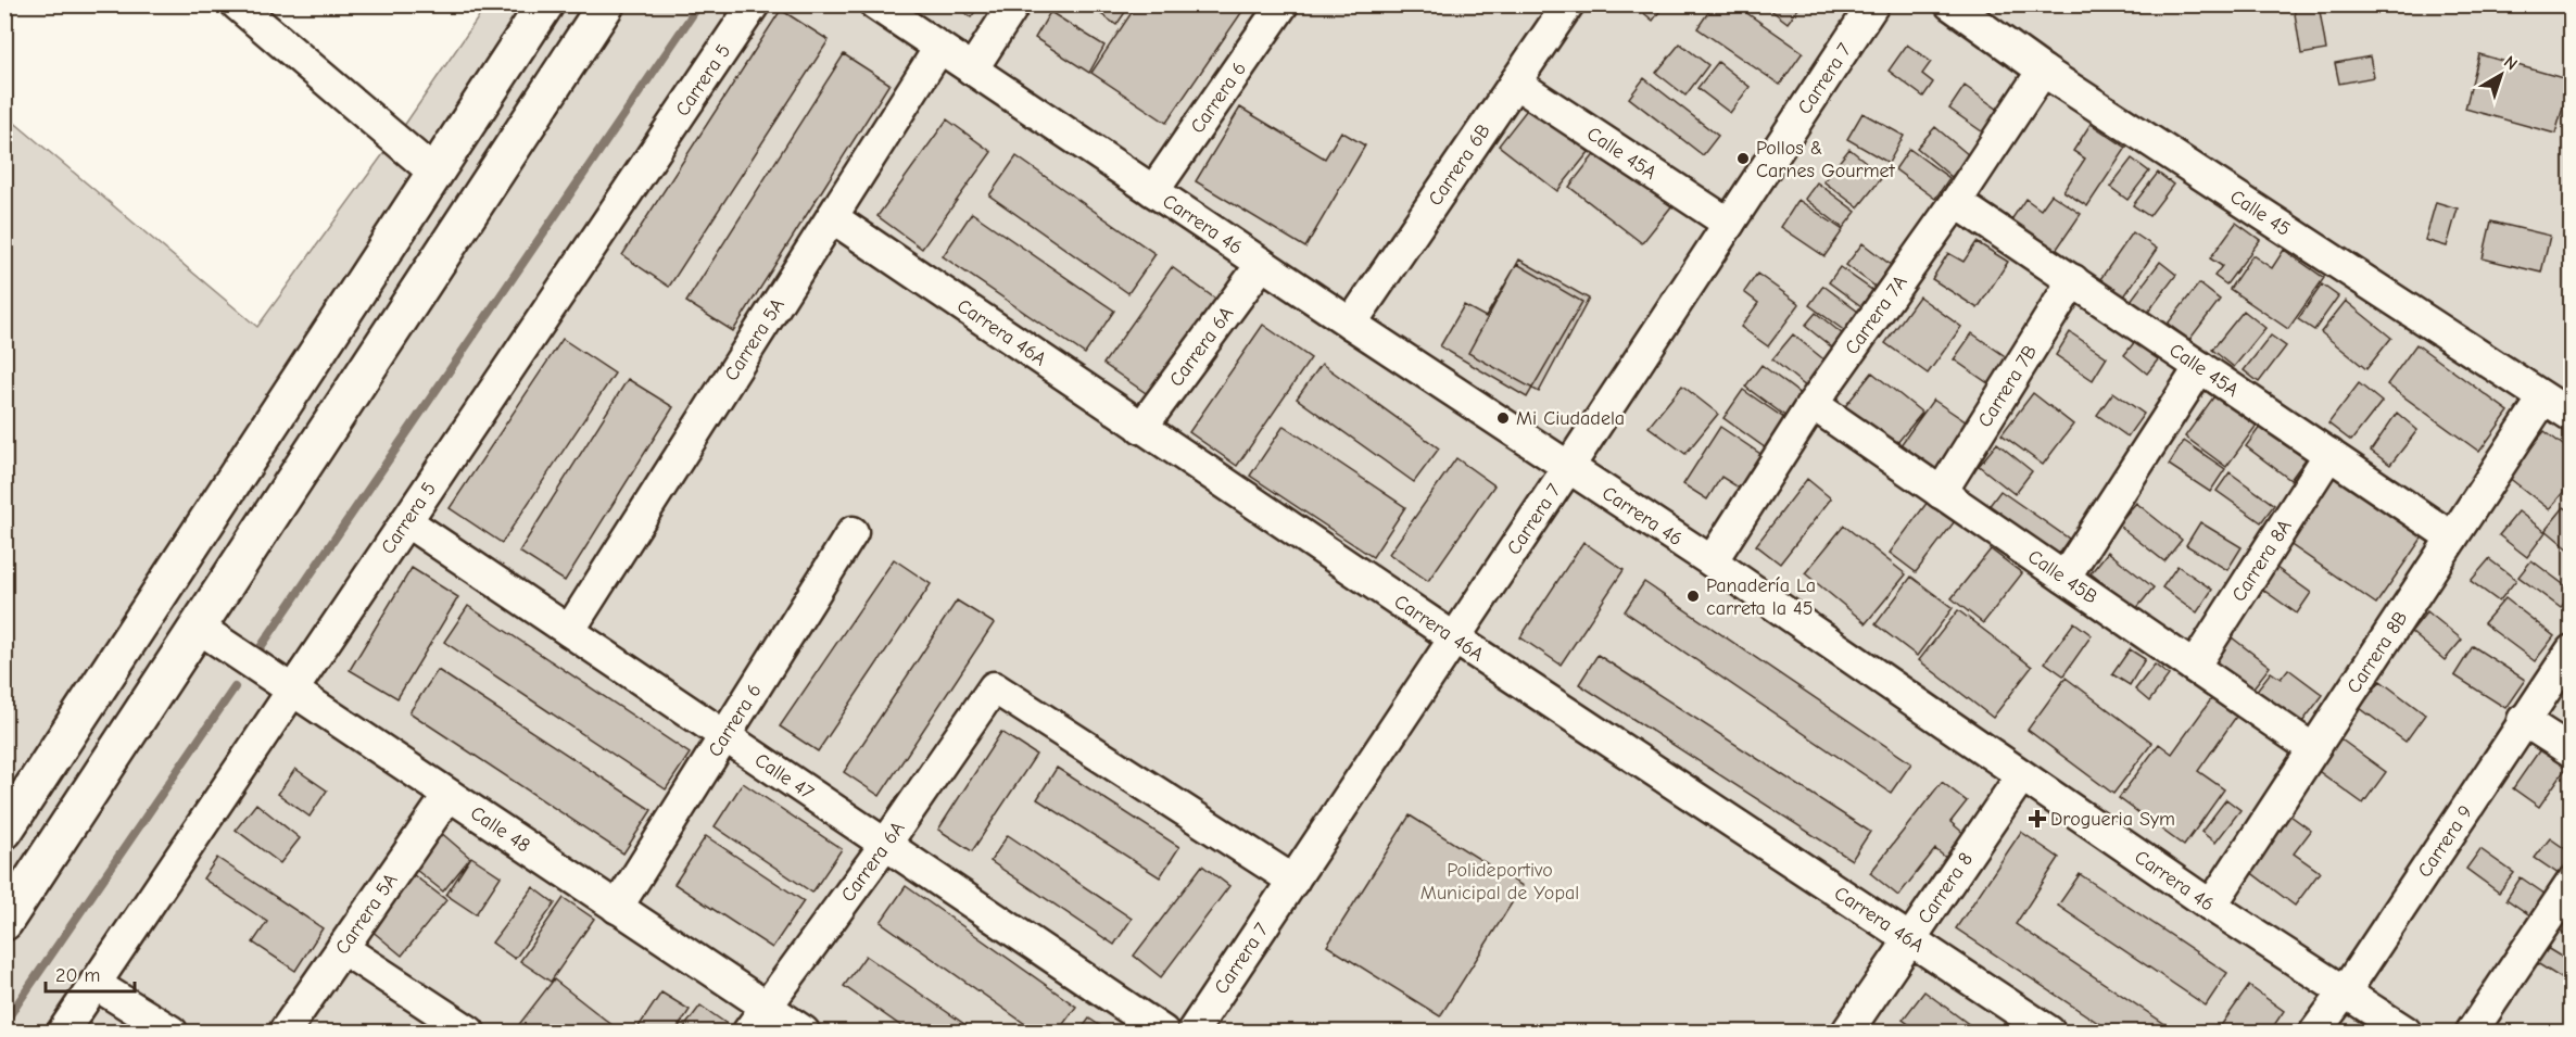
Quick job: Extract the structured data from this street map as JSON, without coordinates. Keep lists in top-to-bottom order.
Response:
{
  "streets": {
    "street": [
      "Carrera 7",
      "Carrera 5",
      "Carrera 6",
      "Calle 45A",
      "Carrera 6B",
      "Calle 45",
      "Carrera 46",
      "Carrera 7A",
      "Carrera 46A",
      "Carrera 5A",
      "Carrera 6A",
      "Carrera 7B",
      "Carrera 8A",
      "Calle 45B",
      "Carrera 8B",
      "Calle 47",
      "Calle 48",
      "Carrera 9",
      "Carrera 8"
    ]
  },
  "crossings": [
    ["Carrera 7", "Calle 45A"],
    ["Carrera 7", "Carrera 46"],
    ["Carrera 7", "Carrera 46A"],
    ["Carrera 7", "Carrera 6A"],
    ["Carrera 5", "Calle 47"],
    ["Carrera 5", "Calle 48"],
    ["Carrera 6", "Carrera 46"],
    ["Carrera 6", "Calle 47"],
    ["Carrera 6", "Calle 48"],
    ["Calle 45A", "Carrera 6B"],
    ["Calle 45A", "Carrera 7A"],
    ["Calle 45A", "Carrera 7B"],
    ["Calle 45A", "Carrera 8A"],
    ["Calle 45A", "Carrera 8B"],
    ["Carrera 6B", "Carrera 46"],
    ["Calle 45", "Carrera 7A"],
    ["Calle 45", "Carrera 8B"],
    ["Carrera 46", "Carrera 7A"],
    ["Carrera 46", "Carrera 5A"],
    ["Carrera 46", "Carrera 6A"],
    ["Carrera 46", "Carrera 8B"],
    ["Carrera 46", "Carrera 9"],
    ["Carrera 46", "Carrera 8"],
    ["Carrera 7A", "Calle 45B"],
    ["Carrera 46A", "Carrera 5A"],
    ["Carrera 46A", "Carrera 6A"],
    ["Carrera 46A", "Carrera 8"],
    ["Carrera 5A", "Calle 47"],
    ["Carrera 5A", "Calle 48"],
    ["Carrera 6A", "Calle 47"],
    ["Carrera 6A", "Calle 48"],
    ["Carrera 7B", "Calle 45B"],
    ["Carrera 8A", "Calle 45B"],
    ["Calle 45B", "Carrera 8B"]
  ],
  "parks": ["Polideportivo Municipal de Yopal"],
  "places": {
    "other": ["Pollos & Carnes Gourmet", "Mi Ciudadela", "Panadería La carreta la 45"],
    "health": ["Drogueria Sym"]
  },
  "scale_bar": "20 m",
  "north": "top right"
}
